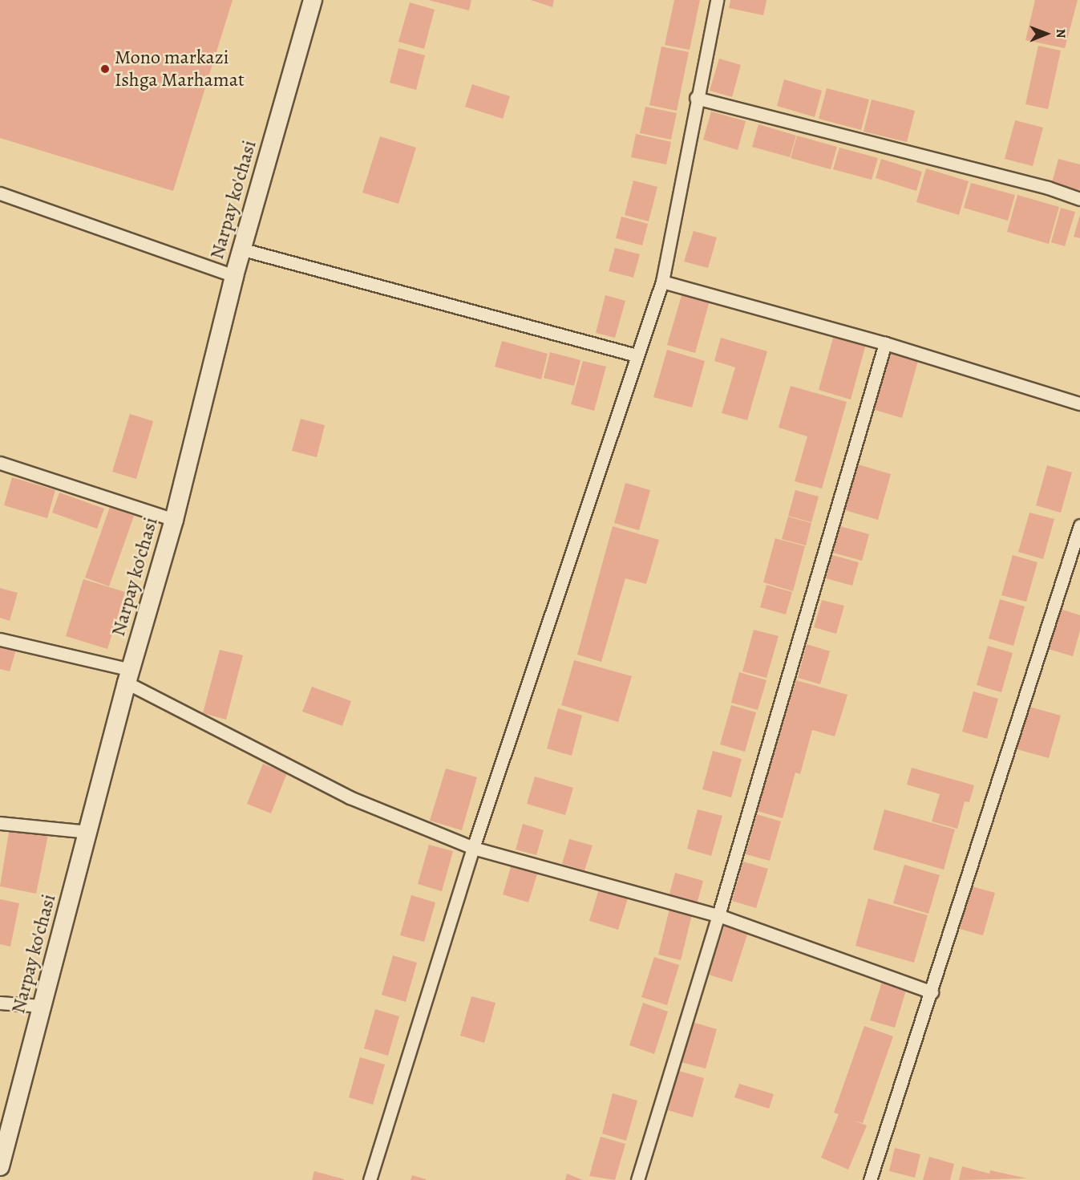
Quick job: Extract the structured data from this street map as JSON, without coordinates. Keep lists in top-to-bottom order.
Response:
{
  "streets": {
    "main road": ["Narpay ko'chasi"]
  },
  "places": ["Mono markazi Ishga Marhamat"],
  "north": "right"
}
